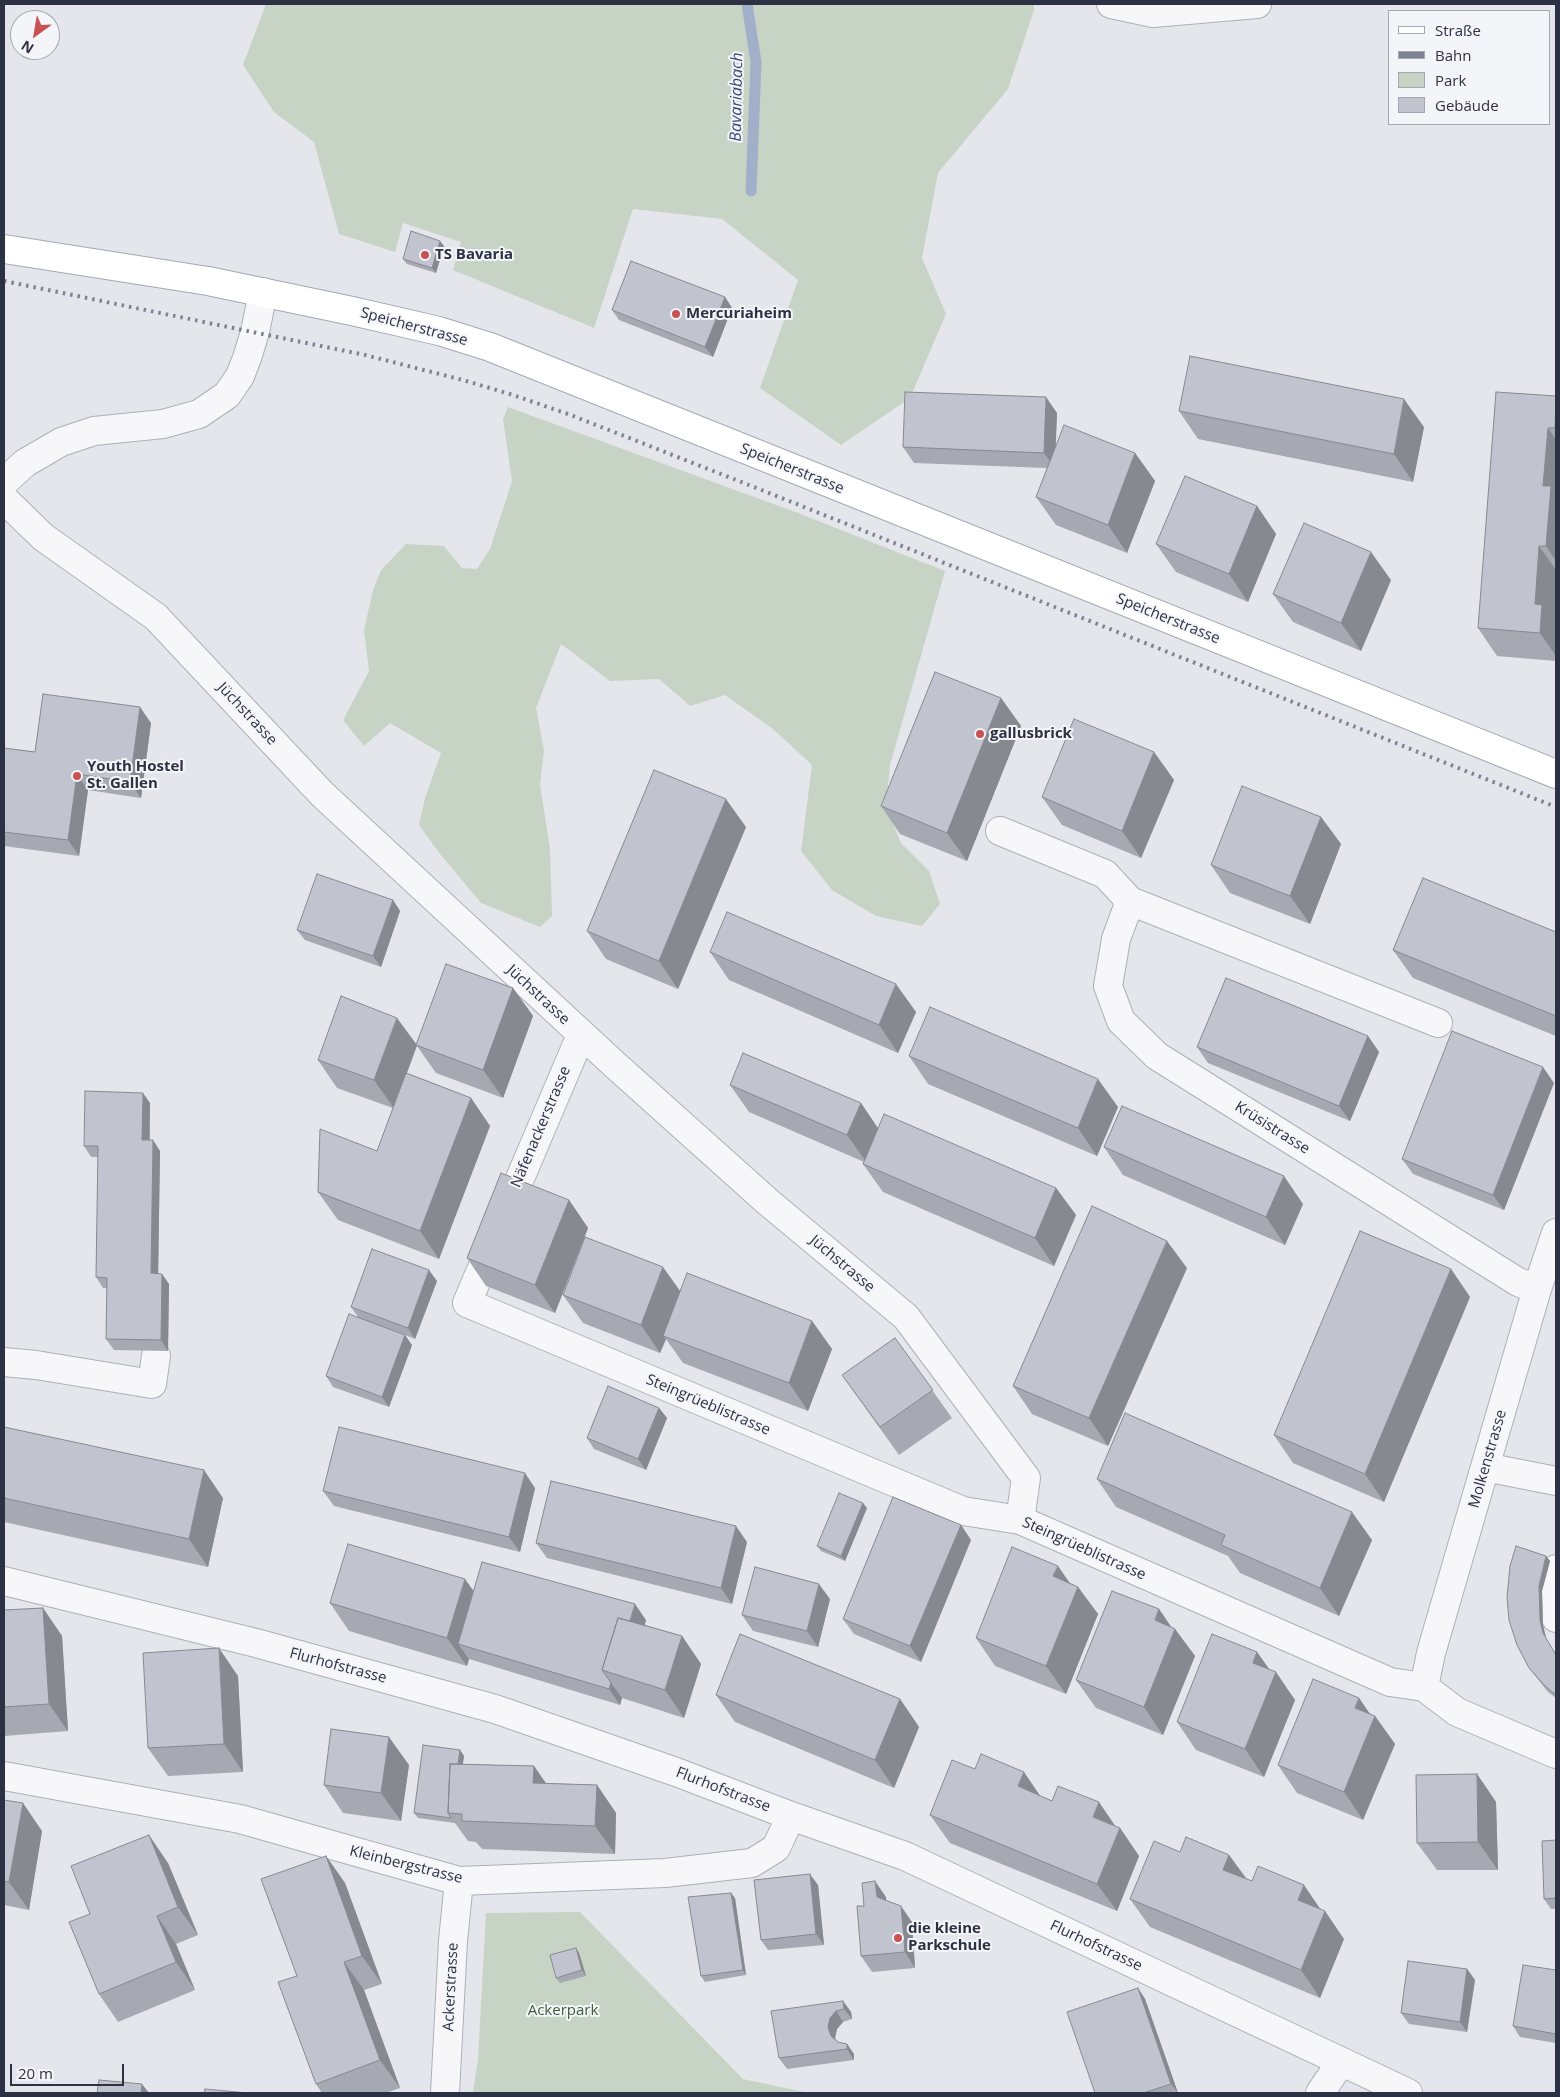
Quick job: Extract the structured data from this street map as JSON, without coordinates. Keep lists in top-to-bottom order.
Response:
{
  "streets": {
    "main road": ["Speicherstrasse"],
    "street": [
      "Jüchstrasse",
      "Näfenackerstrasse",
      "Krüsistrasse",
      "Steingrüeblistrasse",
      "Molkenstrasse",
      "Flurhofstrasse",
      "Kleinbergstrasse",
      "Ackerstrasse"
    ]
  },
  "crossings": [
    ["Jüchstrasse", "Näfenackerstrasse"],
    ["Jüchstrasse", "Steingrüeblistrasse"],
    ["Näfenackerstrasse", "Steingrüeblistrasse"],
    ["Krüsistrasse", "Molkenstrasse"],
    ["Steingrüeblistrasse", "Molkenstrasse"],
    ["Flurhofstrasse", "Kleinbergstrasse"],
    ["Kleinbergstrasse", "Ackerstrasse"]
  ],
  "water": ["Bavariabach"],
  "parks": ["Ackerpark"],
  "places": [
    "TS Bavaria",
    "Mercuriaheim",
    "gallusbrick",
    "Youth Hostel St. Gallen",
    "die kleine Parkschule"
  ],
  "legend": [
    "Straße",
    "Bahn",
    "Park",
    "Gebäude"
  ],
  "scale_bar": "20 m",
  "north": "bottom left"
}
